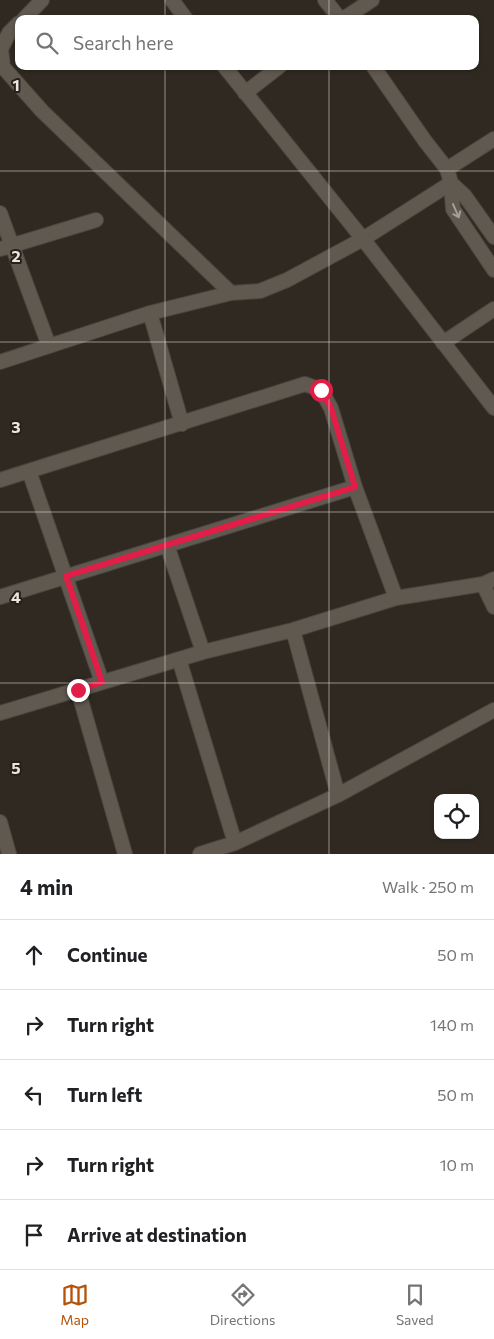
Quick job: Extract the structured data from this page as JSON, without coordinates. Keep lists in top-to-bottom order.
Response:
{
  "page": {
    "search": "Search here",
    "heading": ["4 min", "Walk · 250 m"],
    "list": [
      ["Continue", "50 m"],
      ["Turn right", "140 m"],
      ["Turn left", "50 m"],
      ["Turn right", "10 m"],
      "Arrive at destination"
    ],
    "nav": ["Map", "Directions", "Saved"]
  },
  "grid": {
    "rows": [
      "1",
      "2",
      "3",
      "4",
      "5"
    ]
  }
}
